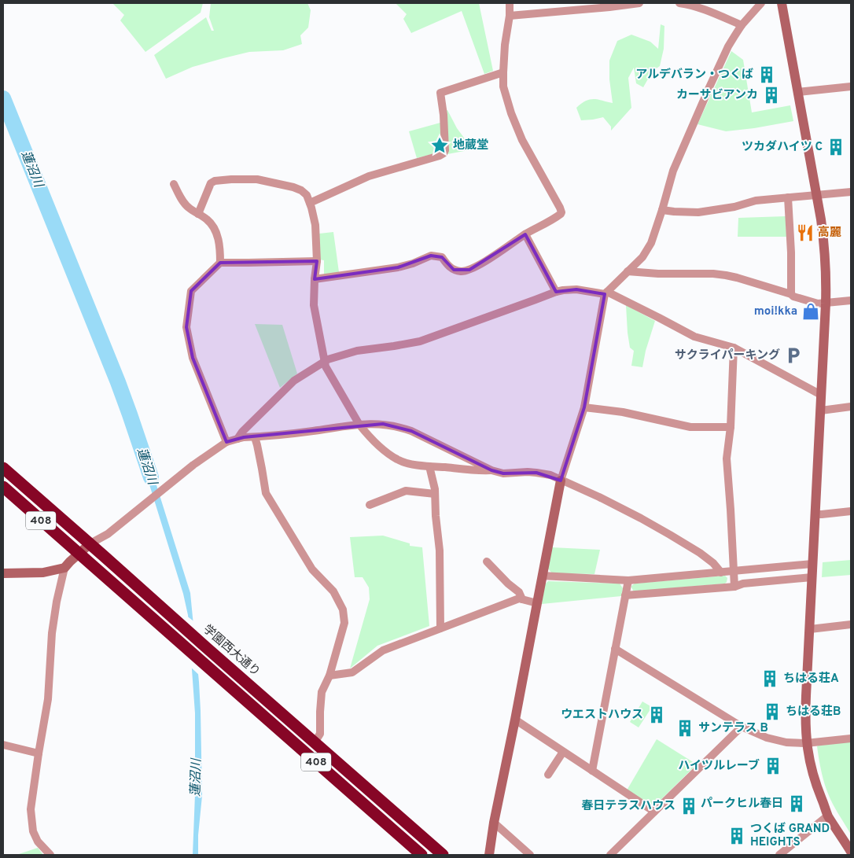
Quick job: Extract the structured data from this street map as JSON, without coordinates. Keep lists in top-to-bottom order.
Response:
{
  "streets": {
    "highway": ["408", "学園西大通り"]
  },
  "water": ["蓮沼川"],
  "places": {
    "building": [
      "アルデバラン・つくば",
      "カーサビアンカ",
      "ツカダハイツ C",
      "ちはる荘A",
      "ちはる荘B",
      "ウエストハウス",
      "サンテラス B",
      "ハイツルレーブ",
      "パークヒル春日",
      "春日テラスハウス",
      "つくば GRAND HEIGHTS"
    ],
    "place": ["地蔵堂"],
    "restaurant": ["高麗"],
    "shop": ["moi!kka"],
    "parking": ["サクライパーキング"]
  }
}
